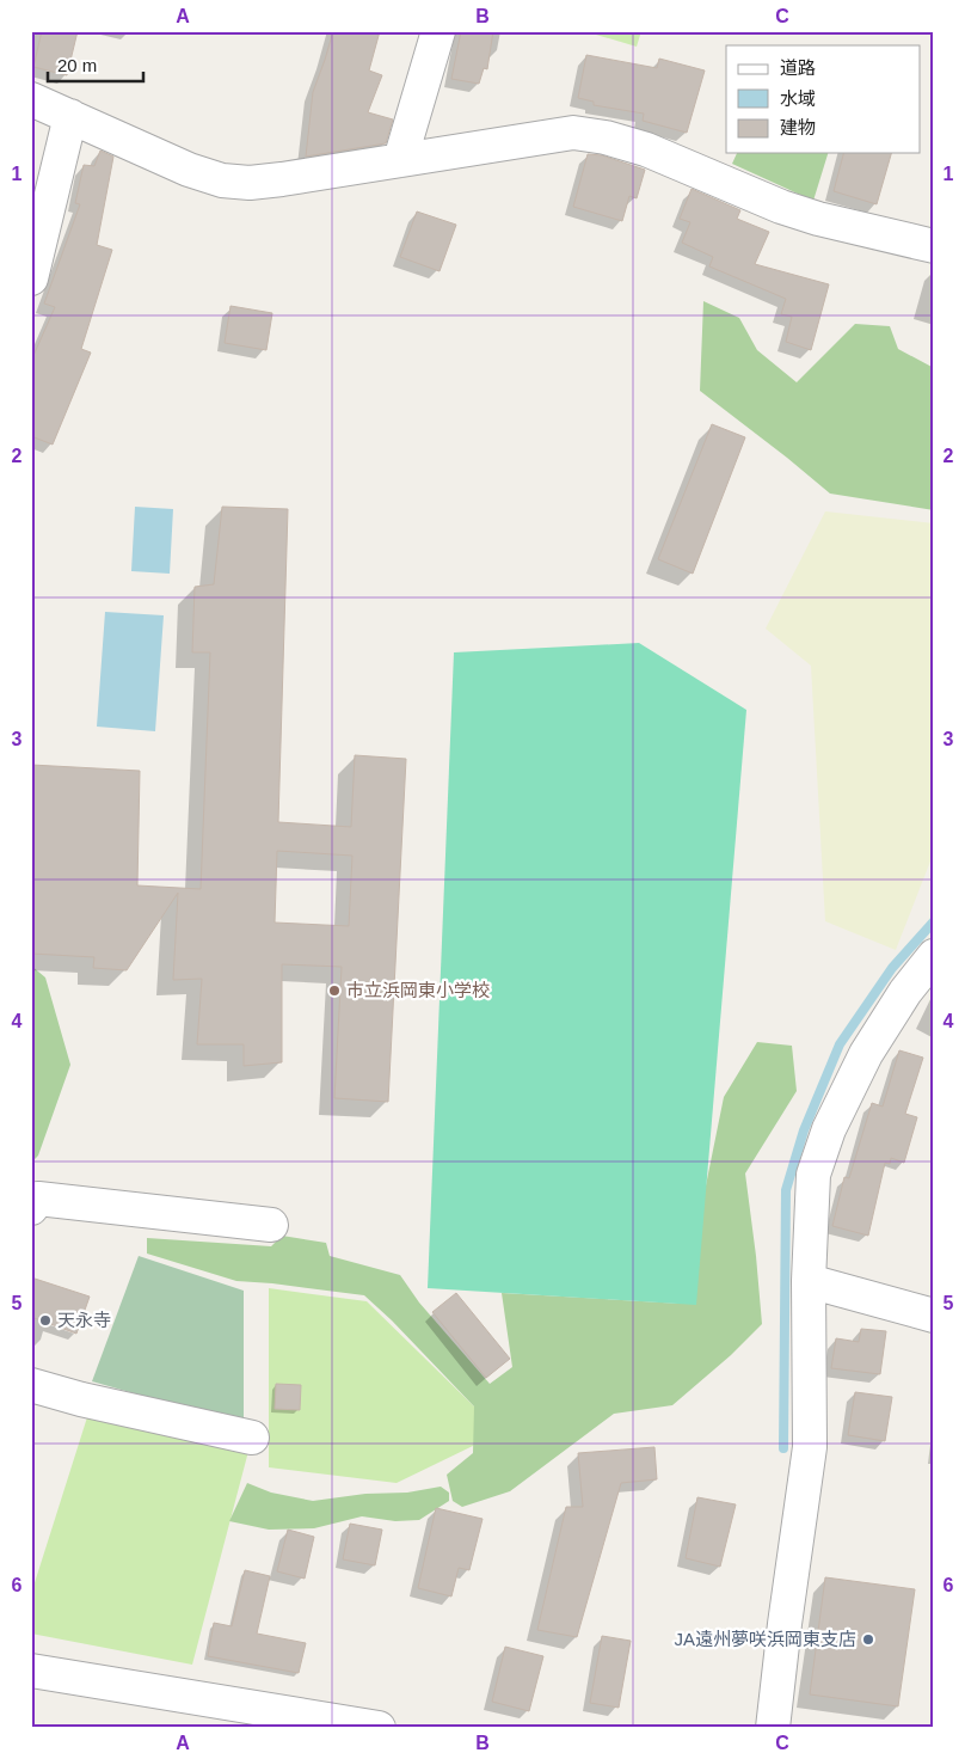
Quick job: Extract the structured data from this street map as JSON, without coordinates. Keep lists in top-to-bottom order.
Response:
{
  "places": ["市立浜岡東小学校", "天永寺", "JA遠州夢咲浜岡東支店"],
  "legend": ["道路", "水域", "建物"],
  "scale_bar": "20 m",
  "grid": {
    "columns": ["A", "B", "C"],
    "rows": [
      "1",
      "2",
      "3",
      "4",
      "5",
      "6"
    ]
  }
}
